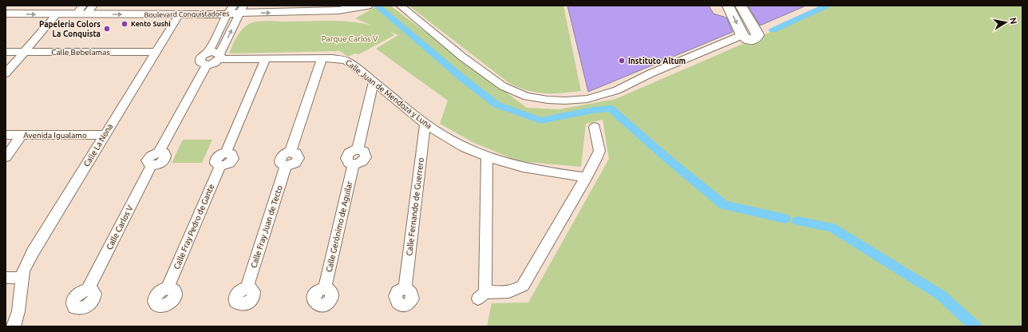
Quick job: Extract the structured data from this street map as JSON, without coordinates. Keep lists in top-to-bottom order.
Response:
{
  "streets": {
    "street": [
      "Boulevard Conquistadores",
      "Calle Bebelamas",
      "Calle Juan de Mendoza y Luna",
      "Avenida Igualamo",
      "Calle La Nona",
      "Calle Fernando de Guerrero",
      "Calle Fray Pedro de Gante",
      "Calle Fray Juan de Tecto",
      "Calle Gerónimo de Aguilar",
      "Calle Carlos V"
    ]
  },
  "crossings": [
    ["Boulevard Conquistadores", "Calle La Nona"],
    ["Calle Bebelamas", "Calle La Nona"],
    ["Calle Juan de Mendoza y Luna", "Calle Fernando de Guerrero"],
    ["Calle Juan de Mendoza y Luna", "Calle Fray Pedro de Gante"],
    ["Calle Juan de Mendoza y Luna", "Calle Fray Juan de Tecto"],
    ["Calle Juan de Mendoza y Luna", "Calle Gerónimo de Aguilar"],
    ["Avenida Igualamo", "Calle La Nona"]
  ],
  "one_way": ["Boulevard Conquistadores"],
  "parks": ["Parque Carlos V"],
  "places": ["Kento Sushi", "Papelería Colors La Conquista", "Instituto Altum"],
  "north": "right"
}
